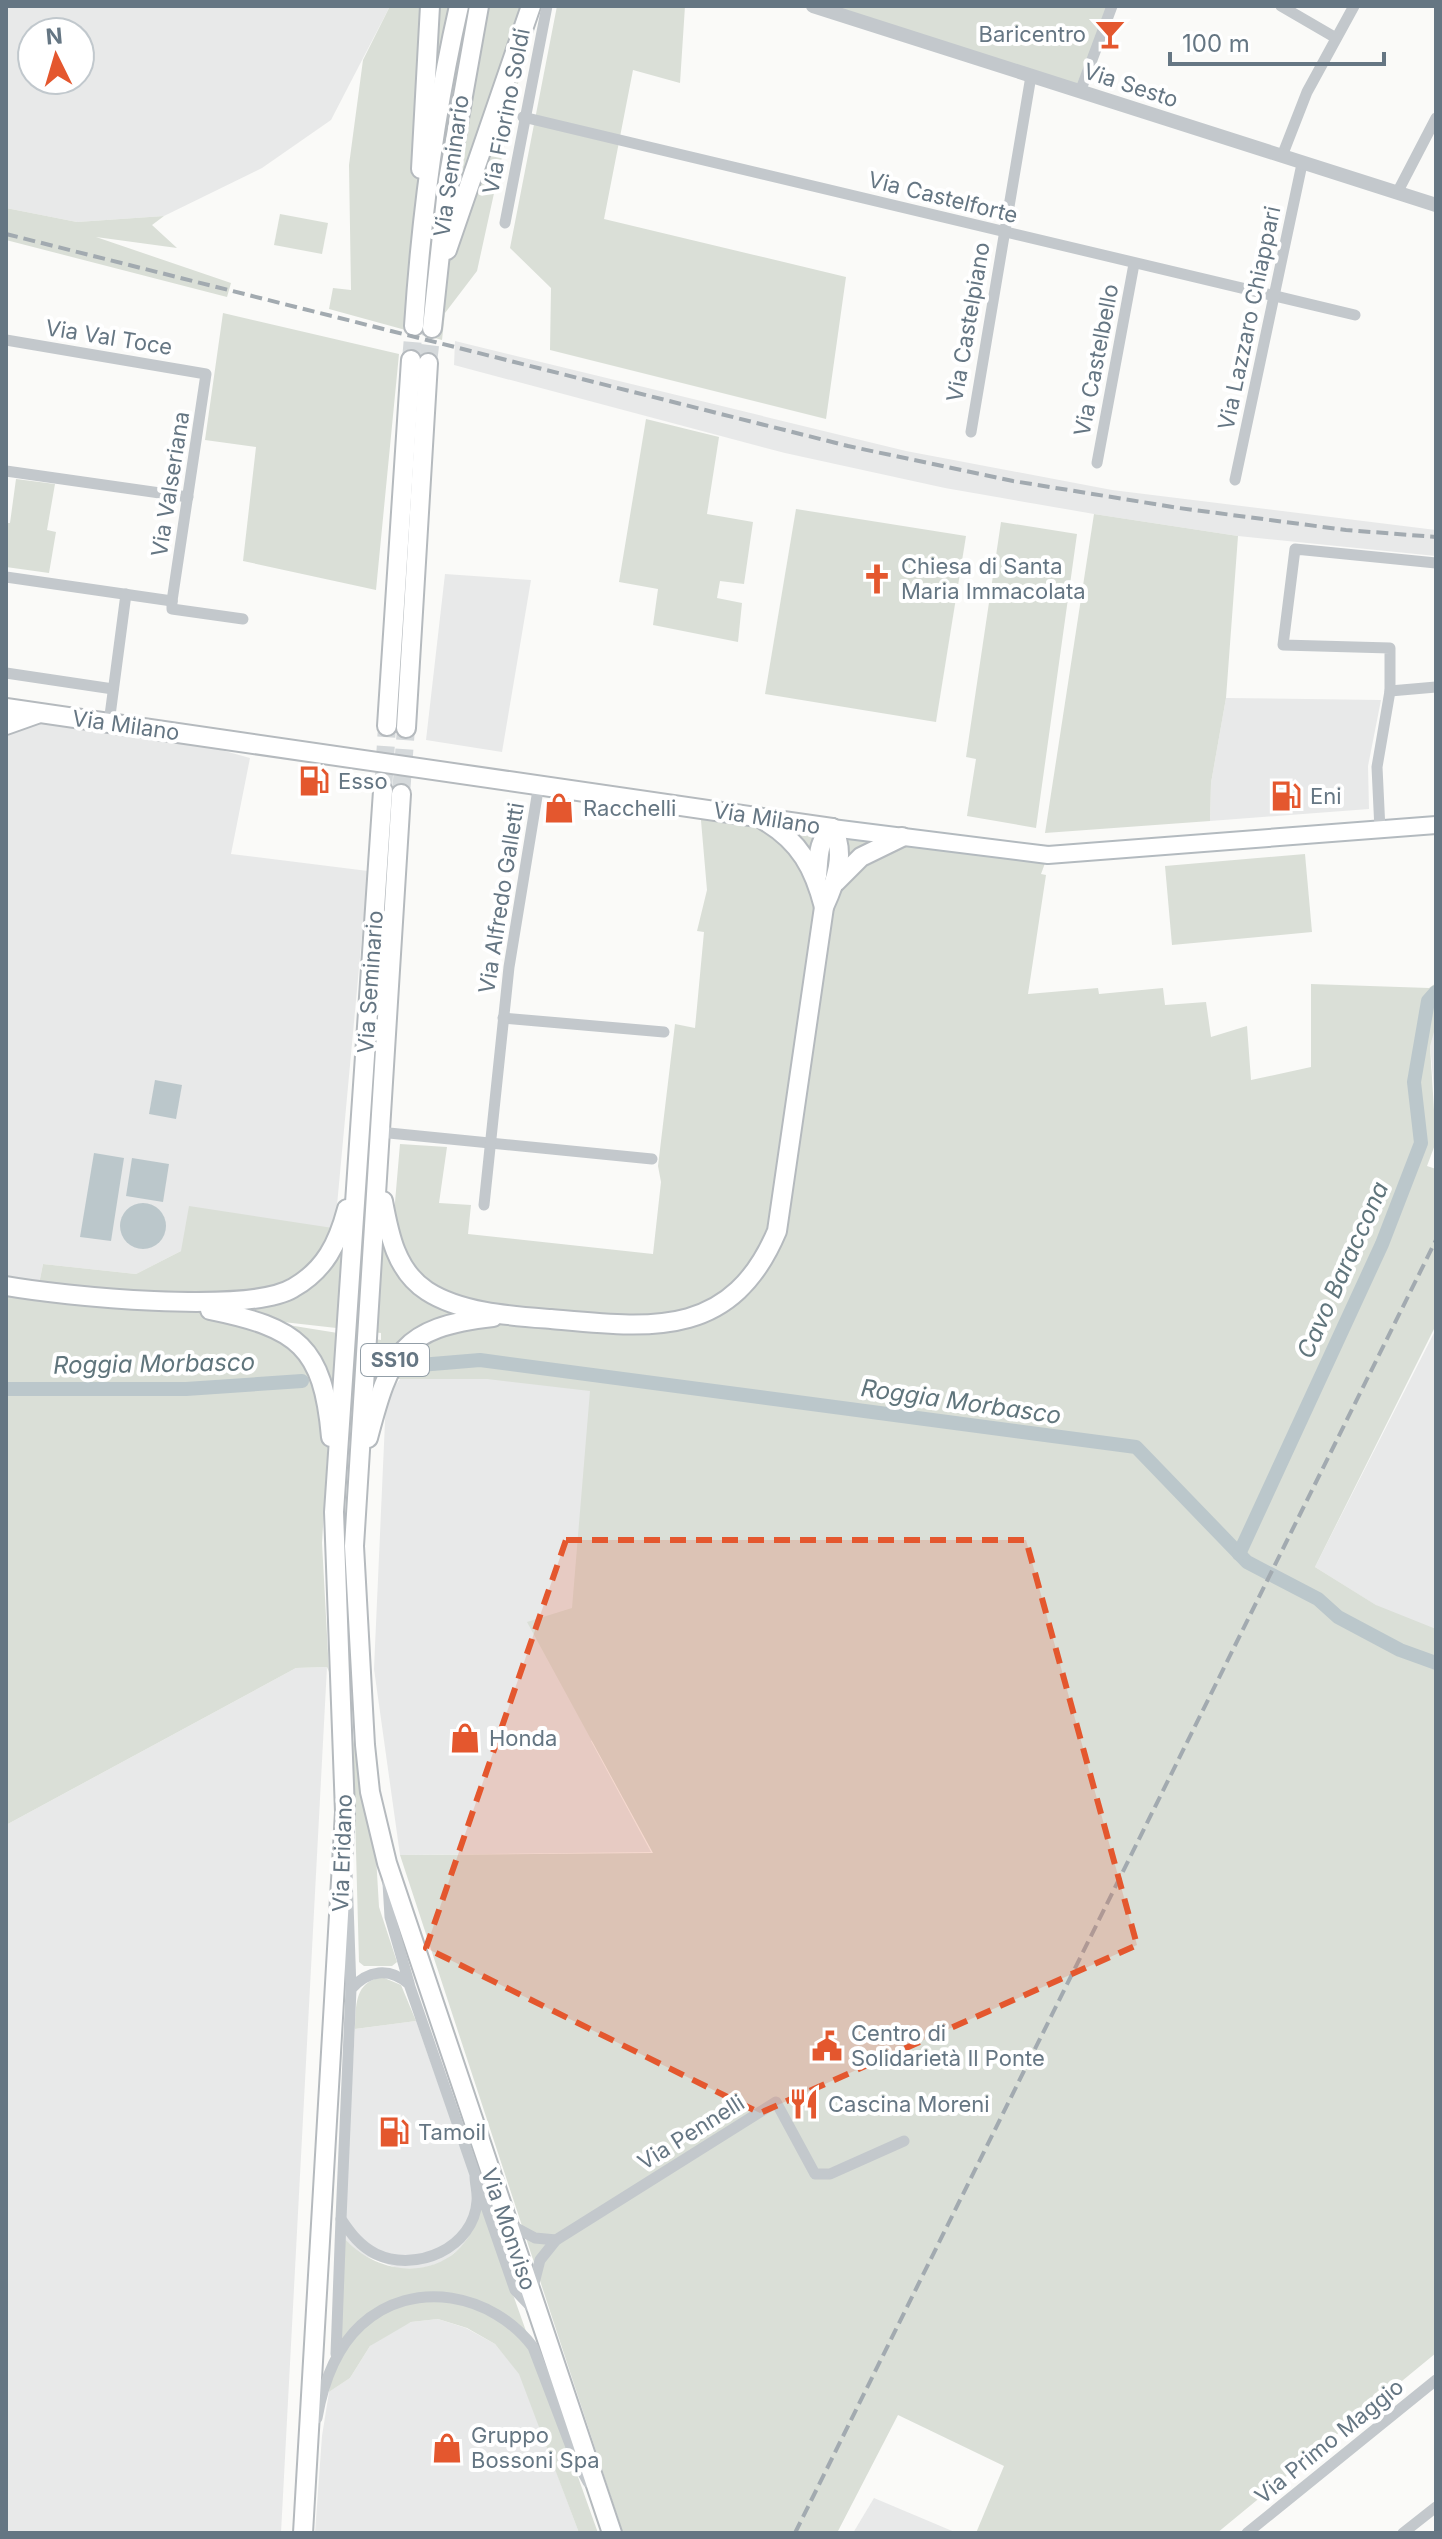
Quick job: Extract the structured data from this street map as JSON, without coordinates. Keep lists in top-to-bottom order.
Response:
{
  "streets": {
    "main road": [
      "Via Seminario",
      "Via Milano",
      "SS10",
      "Via Eridano",
      "Via Monviso"
    ],
    "street": [
      "Via Sesto",
      "Via Fiorino Soldi",
      "Via Castelforte",
      "Via Lazzaro Chiappari",
      "Via Castelpiano",
      "Via Val Toce",
      "Via Castelbello",
      "Via Valseriana",
      "Via Alfredo Galletti",
      "Via Pennelli",
      "Via Primo Maggio"
    ]
  },
  "crossings": [
    ["Via Sesto", "Via Lazzaro Chiappari"],
    ["Via Sesto", "Via Castelpiano"],
    ["Via Fiorino Soldi", "Via Castelforte"],
    ["Via Seminario", "Via Eridano"],
    ["Via Castelforte", "Via Lazzaro Chiappari"],
    ["Via Castelforte", "Via Castelpiano"],
    ["Via Castelforte", "Via Castelbello"],
    ["Via Val Toce", "Via Valseriana"],
    ["Via Milano", "Via Alfredo Galletti"],
    ["SS10", "Via Eridano"],
    ["Via Eridano", "Via Monviso"],
    ["Via Pennelli", "Via Monviso"]
  ],
  "water": ["Cavo Baraccona", "Roggia Morbasco"],
  "places": {
    "bar": ["Baricentro"],
    "church": ["Chiesa di Santa Maria Immacolata"],
    "fuel station": ["Esso", "Eni", "Tamoil"],
    "shop": ["Racchelli", "Honda", "Gruppo Bossoni Spa"],
    "public building": ["Centro di Solidarietà Il Ponte"],
    "restaurant": ["Cascina Moreni"]
  },
  "scale_bar": "100 m",
  "north": "top"
}
